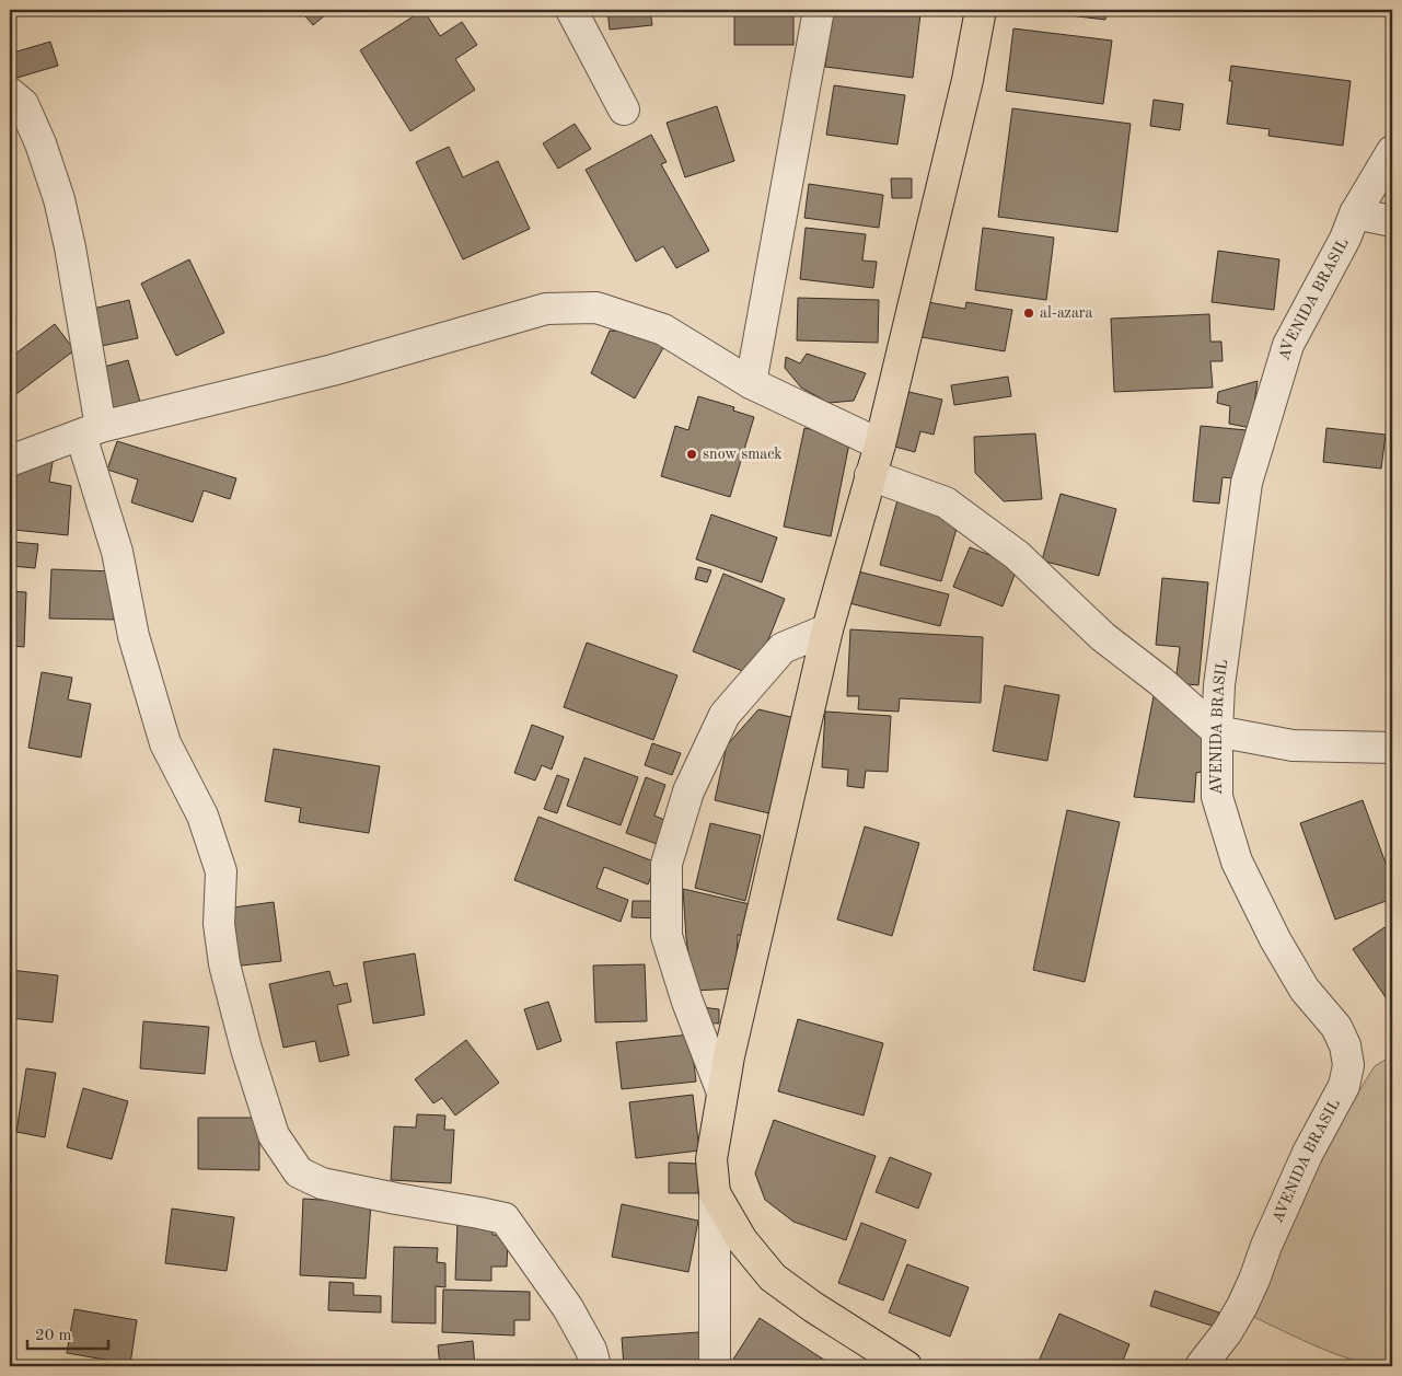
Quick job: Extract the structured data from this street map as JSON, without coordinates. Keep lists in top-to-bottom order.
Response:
{
  "streets": {
    "street": ["AVENIDA BRASIL"]
  },
  "places": ["al-azara", "snow smack"],
  "scale_bar": "20 m"
}
